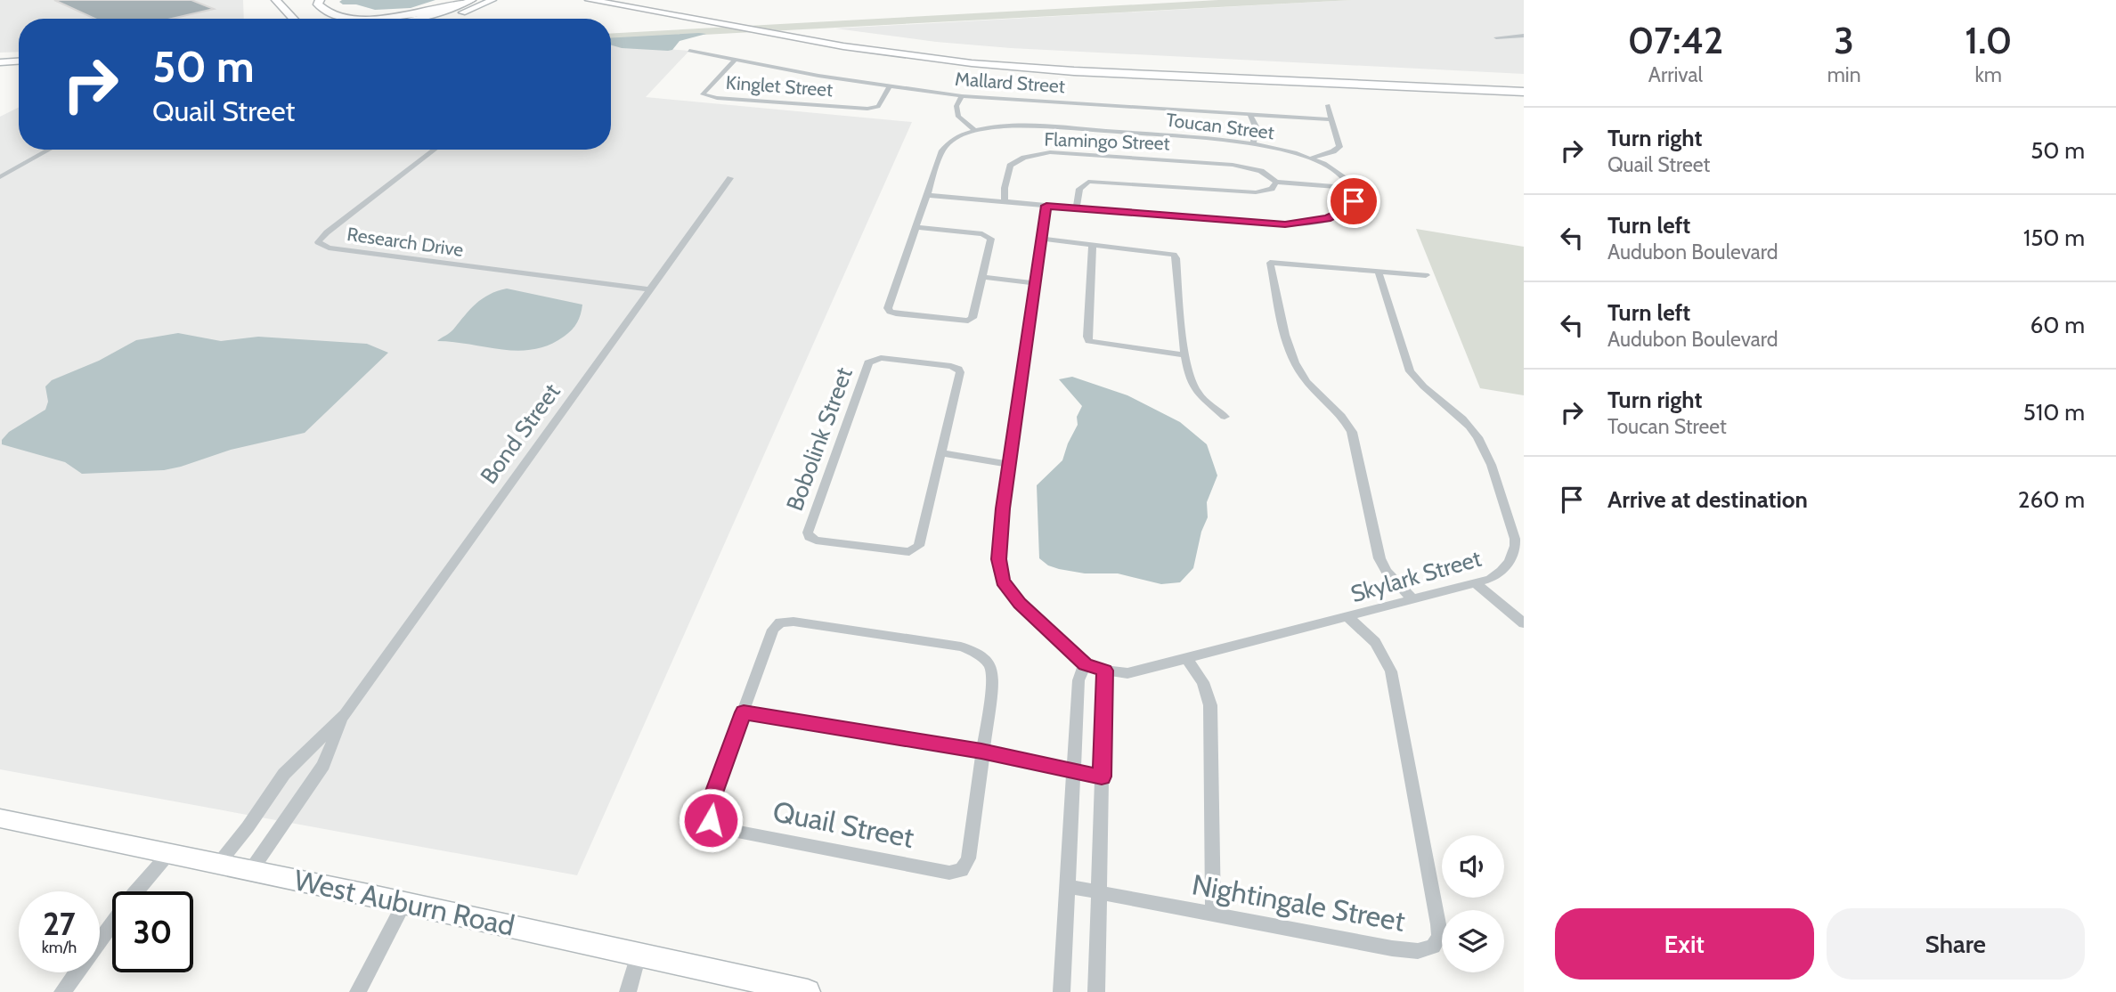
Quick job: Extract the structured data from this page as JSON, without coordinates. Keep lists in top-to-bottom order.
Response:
{
  "streets": {
    "main road": ["West Auburn Road"],
    "street": [
      "Mallard Street",
      "Kinglet Street",
      "Toucan Street",
      "Flamingo Street",
      "Research Drive",
      "Bond Street",
      "Bobolink Street",
      "Skylark Street",
      "Quail Street",
      "Nightingale Street"
    ]
  },
  "crossings": [
    ["Mallard Street", "Kinglet Street"],
    ["Toucan Street", "Flamingo Street"],
    ["Research Drive", "Bond Street"],
    ["Bond Street", "West Auburn Road"],
    ["Skylark Street", "Nightingale Street"]
  ],
  "page": {
    "eta": [
      "07:42",
      "Arrival",
      "3",
      "min",
      "1.0",
      "km"
    ],
    "turn": ["50 m", "Quail Street"],
    "list": [
      {
        "name": "Turn right",
        "note": "Quail Street",
        "value": "50 m"
      },
      {
        "name": "Turn left",
        "note": "Audubon Boulevard",
        "value": "150 m"
      },
      {
        "name": "Turn left",
        "note": "Audubon Boulevard",
        "value": "60 m"
      },
      {
        "name": "Turn right",
        "note": "Toucan Street",
        "value": "510 m"
      },
      {
        "name": "Arrive at destination",
        "value": "260 m"
      }
    ],
    "speed": "27 km/h",
    "limit": "30",
    "buttons": ["Exit", "Share"]
  }
}
